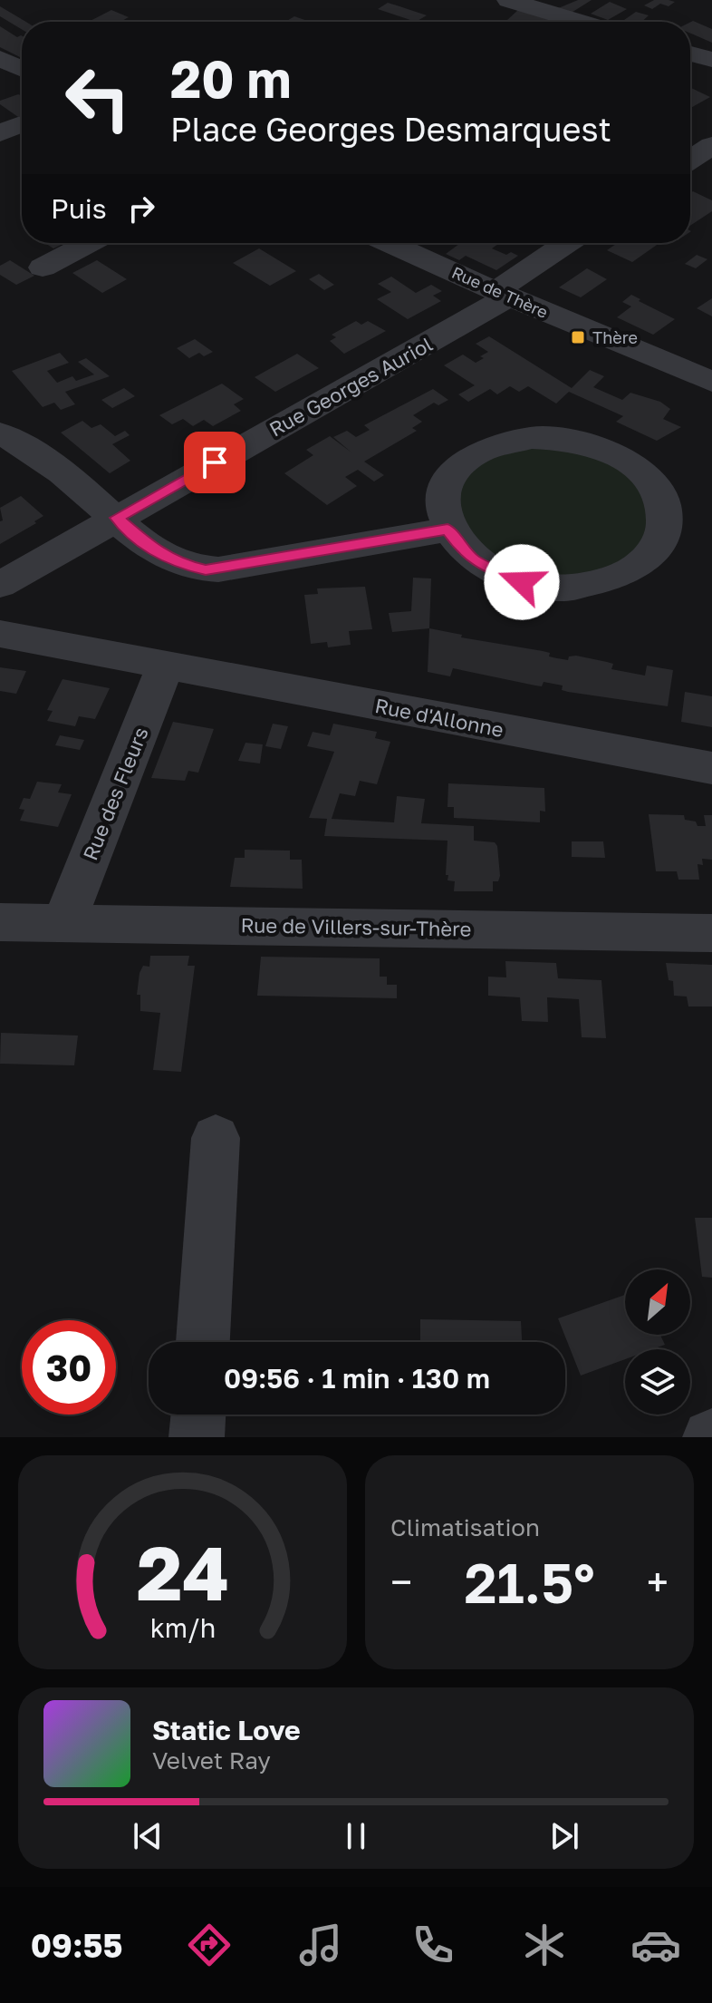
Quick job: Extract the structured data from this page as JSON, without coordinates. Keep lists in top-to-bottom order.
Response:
{
  "streets": {
    "street": [
      "Rue de Thère",
      "Rue Georges Auriol",
      "Rue d'Allonne",
      "Rue des Fleurs",
      "Rue de Villers-sur-Thère"
    ]
  },
  "crossings": [
    ["Rue de Thère", "Rue Georges Auriol"],
    ["Rue d'Allonne", "Rue des Fleurs"],
    ["Rue des Fleurs", "Rue de Villers-sur-Thère"]
  ],
  "places": {
    "transit": ["Thère"]
  },
  "north": "top right",
  "page": {
    "turn": ["20 m", "Place Georges Desmarquest"],
    "then": "Puis",
    "limit": "30",
    "trip": "09:56 · 1 min · 130 m",
    "tile": "Climatisation",
    "heat": ["−", "21.5°", "+"],
    "song": ["Static Love", "Velvet Ray"],
    "tabs": "09:55",
    "gauge": ["24", "km/h"]
  }
}
